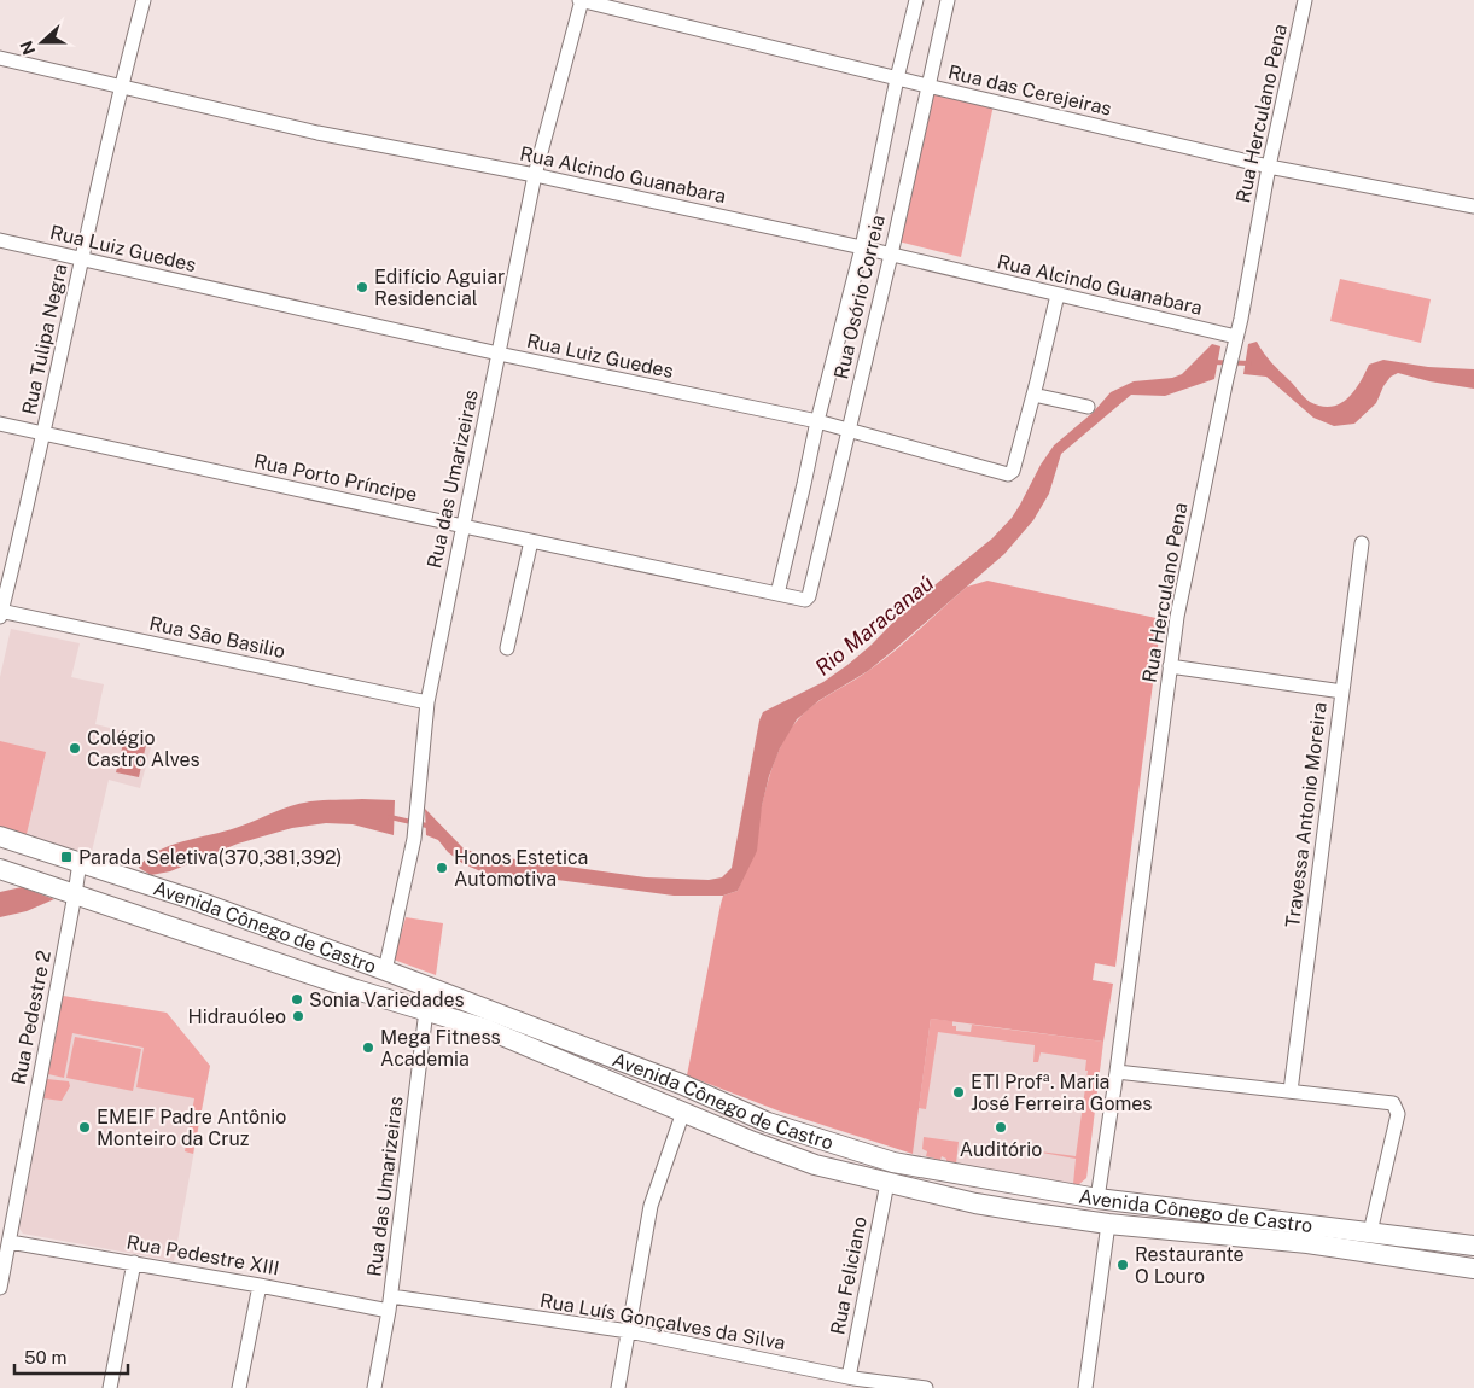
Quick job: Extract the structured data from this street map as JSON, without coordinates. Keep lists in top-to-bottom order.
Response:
{
  "streets": {
    "main road": ["Avenida Cônego de Castro"],
    "street": [
      "Rua das Cerejeiras",
      "Rua Herculano Pena",
      "Rua Alcindo Guanabara",
      "Rua Luiz Guedes",
      "Rua Osório Correia",
      "Rua Tulipa Negra",
      "Rua Porto Príncipe",
      "Rua das Umarizeiras",
      "Rua São Basilio",
      "Travessa Antonio Moreira",
      "Rua Pedestre 2",
      "Rua Pedestre XIII",
      "Rua Feliciano",
      "Rua Luís Gonçalves da Silva"
    ]
  },
  "crossings": [
    ["Rua das Cerejeiras", "Rua Herculano Pena"],
    ["Rua das Cerejeiras", "Rua Osório Correia"],
    ["Rua das Cerejeiras", "Rua das Umarizeiras"],
    ["Rua Herculano Pena", "Rua Alcindo Guanabara"],
    ["Rua Herculano Pena", "Avenida Cônego de Castro"],
    ["Rua Alcindo Guanabara", "Rua Luiz Guedes"],
    ["Rua Alcindo Guanabara", "Rua Osório Correia"],
    ["Rua Alcindo Guanabara", "Rua Tulipa Negra"],
    ["Rua Alcindo Guanabara", "Rua das Umarizeiras"],
    ["Rua Luiz Guedes", "Rua Osório Correia"],
    ["Rua Luiz Guedes", "Rua Tulipa Negra"],
    ["Rua Luiz Guedes", "Rua das Umarizeiras"],
    ["Rua Osório Correia", "Rua Porto Príncipe"],
    ["Rua Tulipa Negra", "Rua Porto Príncipe"],
    ["Rua Tulipa Negra", "Rua São Basilio"],
    ["Rua Porto Príncipe", "Rua das Umarizeiras"],
    ["Rua das Umarizeiras", "Rua São Basilio"],
    ["Rua das Umarizeiras", "Avenida Cônego de Castro"],
    ["Rua das Umarizeiras", "Rua Pedestre XIII"],
    ["Rua das Umarizeiras", "Rua Luís Gonçalves da Silva"],
    ["Avenida Cônego de Castro", "Rua Pedestre 2"],
    ["Avenida Cônego de Castro", "Rua Feliciano"],
    ["Rua Pedestre 2", "Rua Pedestre XIII"],
    ["Rua Feliciano", "Rua Luís Gonçalves da Silva"]
  ],
  "water": ["Rio Maracanaú"],
  "places": {
    "other": [
      "Edifício Aguiar Residencial",
      "Colégio Castro Alves",
      "Honos Estetica Automotiva",
      "Sonia Variedades",
      "Hidrauóleo",
      "Mega Fitness Academia",
      "ETI Profª. Maria José Ferreira Gomes",
      "EMEIF Padre Antônio Monteiro da Cruz",
      "Auditório",
      "Restaurante O Louro"
    ],
    "transit": ["Parada Seletiva(370,381,392)"]
  },
  "scale_bar": "50 m",
  "north": "left"
}
